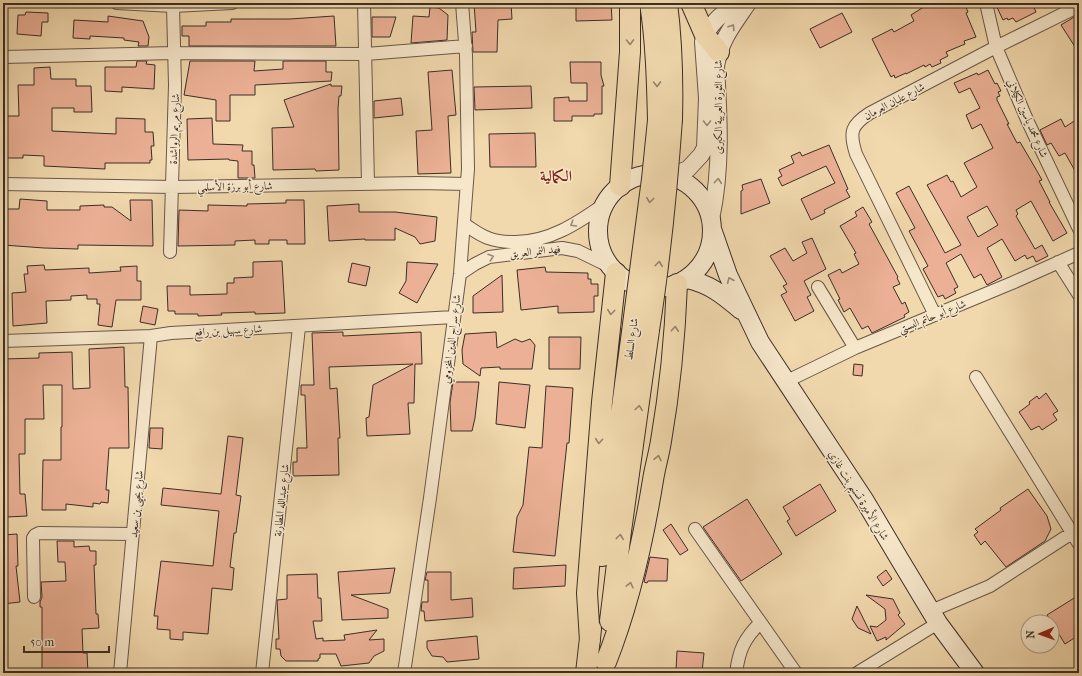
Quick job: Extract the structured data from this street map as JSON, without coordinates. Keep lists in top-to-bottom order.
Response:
{
  "streets": {
    "main road": ["شارع السلط", "شارع الأميرة تسنيم بنت غازي"],
    "street": [
      "شارع عليان العرمان",
      "شارع الثورة العربية الكبرى",
      "شارع محمد ياسين الكيلاني",
      "شارع مريم الرواشدة",
      "شارع أبو برزة الأسلمي",
      "فهد النمر العريق",
      "شارع أبو حاتم البستي",
      "شارع سهيل بن رافع",
      "شارع سراج الدين المخزومي",
      "شارع عبدالله المطارنة",
      "شارع يحيى بن سعيد"
    ]
  },
  "crossings": [
    ["شارع عليان العرمان", "شارع محمد ياسين الكيلاني"],
    ["شارع عليان العرمان", "شارع أبو حاتم البستي"],
    ["شارع الثورة العربية الكبرى", "فهد النمر العريق"],
    ["شارع الثورة العربية الكبرى", "شارع الأميرة تسنيم بنت غازي"],
    ["شارع مريم الرواشدة", "شارع أبو برزة الأسلمي"],
    ["شارع أبو برزة الأسلمي", "شارع سراج الدين المخزومي"],
    ["فهد النمر العريق", "شارع سراج الدين المخزومي"],
    ["فهد النمر العريق", "شارع الأميرة تسنيم بنت غازي"],
    ["شارع أبو حاتم البستي", "شارع الأميرة تسنيم بنت غازي"],
    ["شارع سهيل بن رافع", "شارع سراج الدين المخزومي"],
    ["شارع سهيل بن رافع", "شارع عبدالله المطارنة"],
    ["شارع سهيل بن رافع", "شارع يحيى بن سعيد"]
  ],
  "districts": ["الكمالية"],
  "scale_bar": "50 m",
  "north": "left"
}
